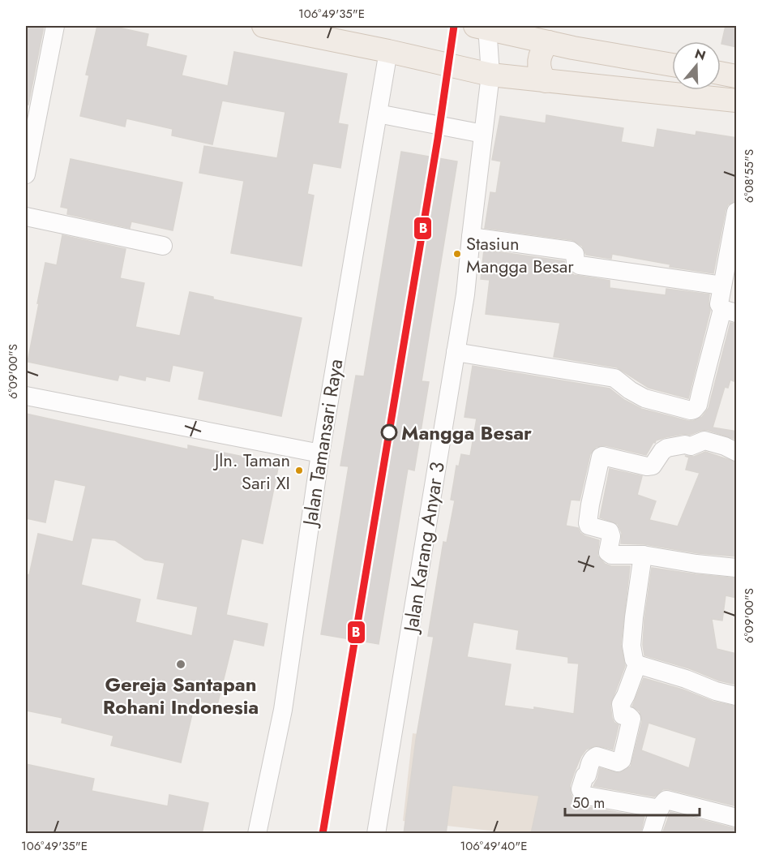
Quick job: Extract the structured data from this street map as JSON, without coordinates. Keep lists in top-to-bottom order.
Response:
{
  "streets": {
    "street": ["Jalan Tamansari Raya", "Jalan Karang Anyar 3"]
  },
  "places": [
    "Stasiun Mangga Besar",
    "Mangga Besar",
    "Jln. Taman Sari XI",
    "Gereja Santapan Rohani Indonesia"
  ],
  "lines": ["transit line B"],
  "scale_bar": "50 m",
  "north": "top",
  "coordinates": [
    "106°49'35\"E",
    "6°08'55\"S",
    "6°09'00\"S",
    "106°49'40\"E"
  ]
}
